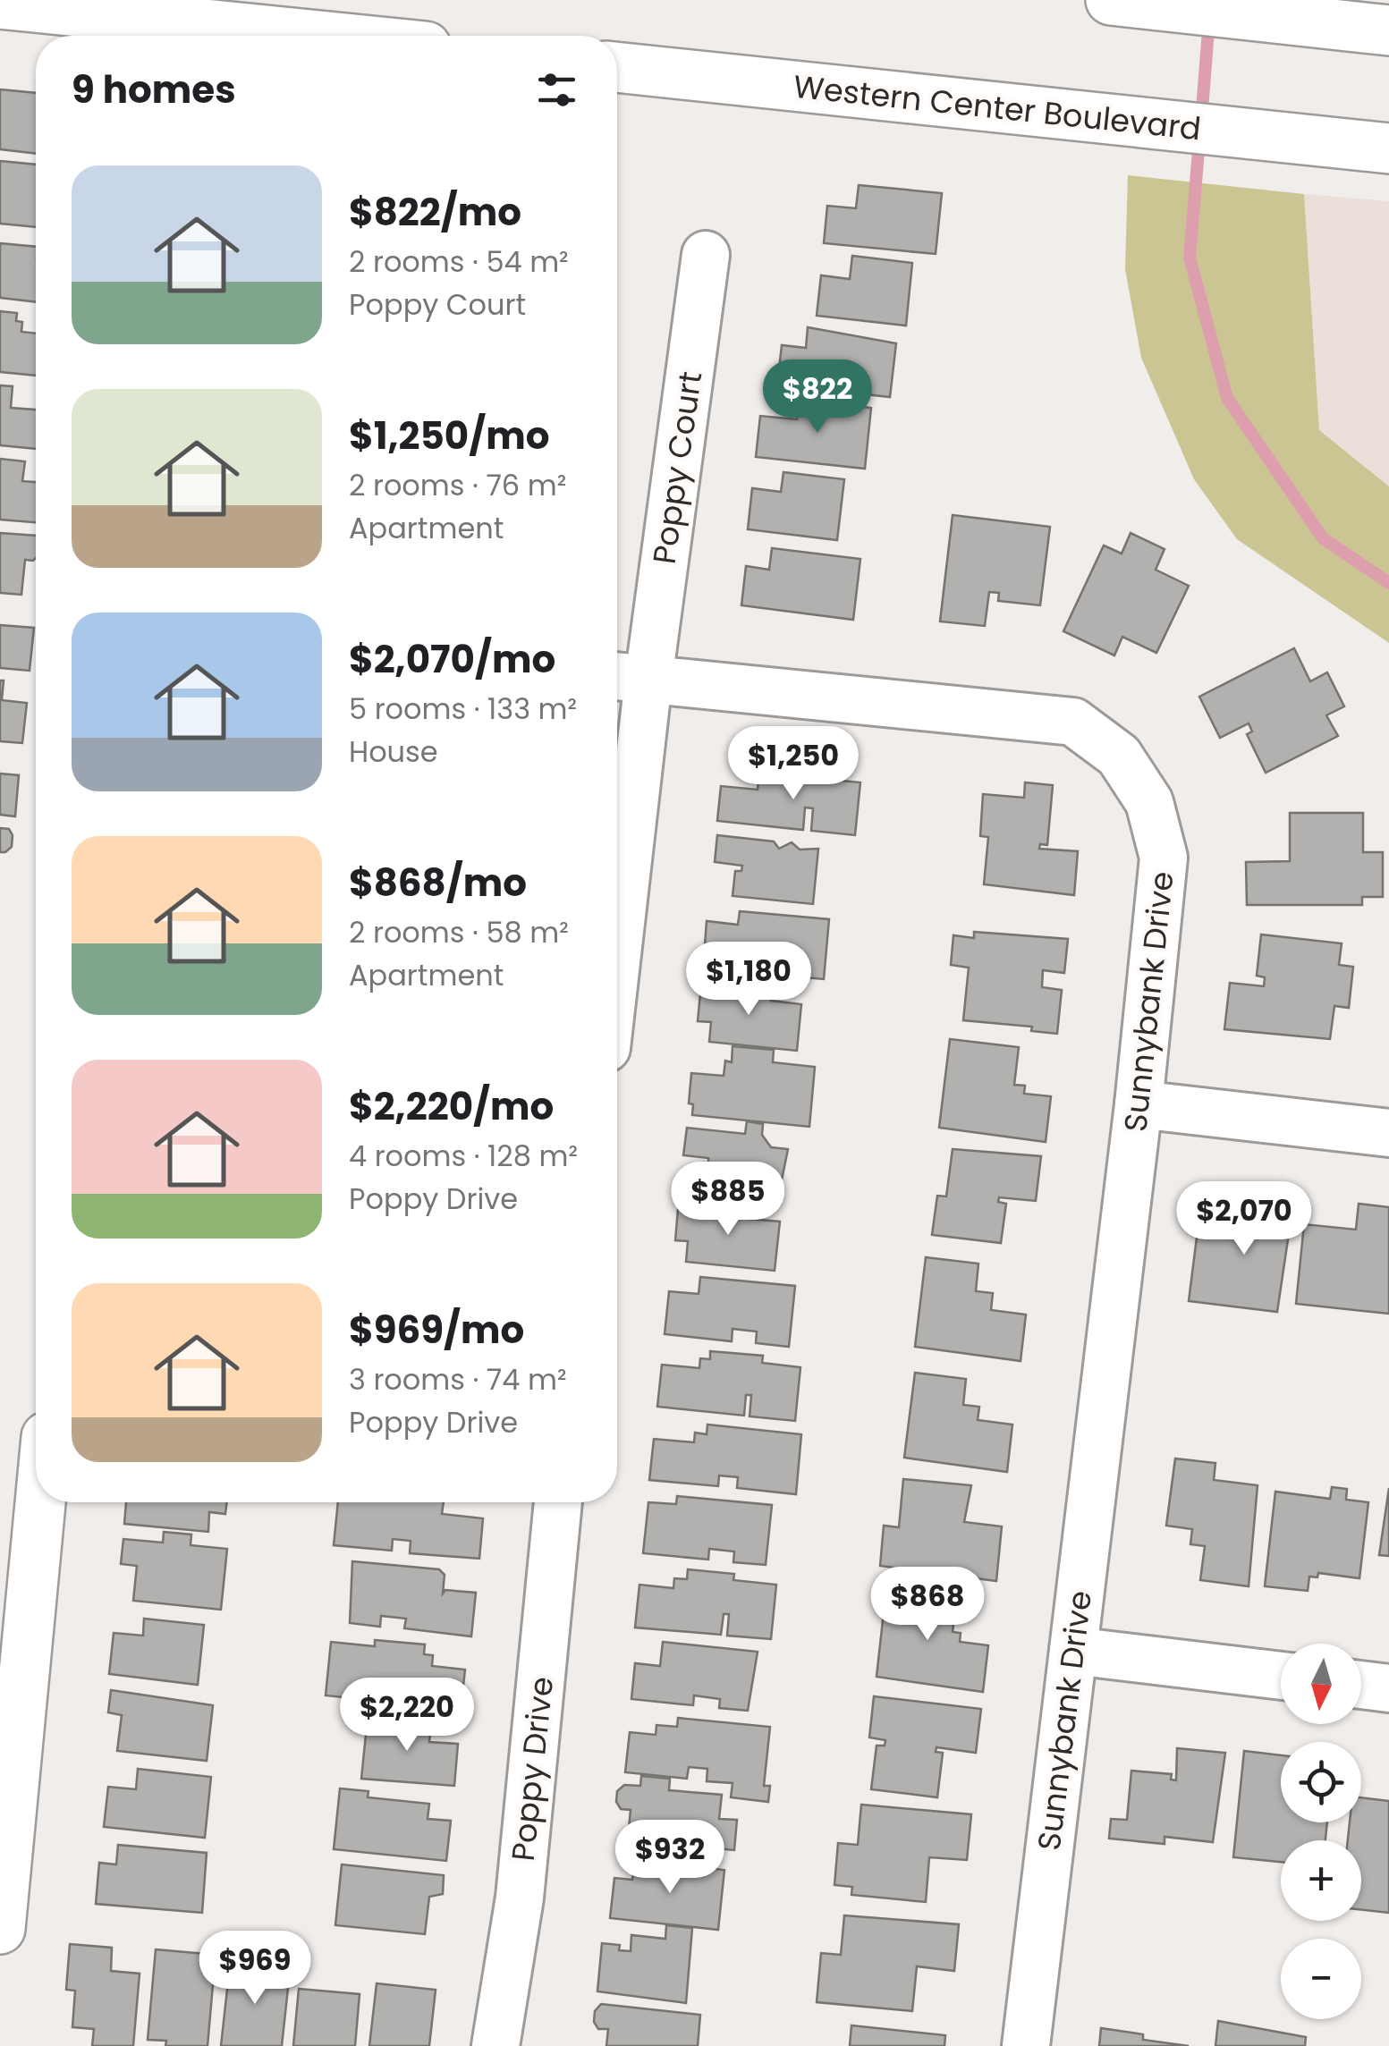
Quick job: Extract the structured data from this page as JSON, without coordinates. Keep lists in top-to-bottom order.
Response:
{
  "streets": {
    "main road": ["Western Center Boulevard"],
    "street": ["Poppy Court", "Sunnybank Drive", "Poppy Drive"]
  },
  "crossings": [
    ["Poppy Court", "Sunnybank Drive"]
  ],
  "north": "bottom",
  "page": {
    "heading": "9 homes",
    "list": [
      {
        "name": "$822/mo",
        "note": "2 rooms · 54 m² · Poppy Court"
      },
      {
        "name": "$1,250/mo",
        "note": "2 rooms · 76 m² · Apartment"
      },
      {
        "name": "$2,070/mo",
        "note": "5 rooms · 133 m² · House"
      },
      {
        "name": "$868/mo",
        "note": "2 rooms · 58 m² · Apartment"
      },
      {
        "name": "$2,220/mo",
        "note": "4 rooms · 128 m² · Poppy Drive"
      },
      {
        "name": "$969/mo",
        "note": "3 rooms · 74 m² · Poppy Drive"
      }
    ],
    "price": [
      "$822",
      "$1,250",
      "$1,180",
      "$885",
      "$2,070",
      "$868",
      "$2,220",
      "$932",
      "$969"
    ],
    "map_buttons": ["+", "−"]
  }
}
